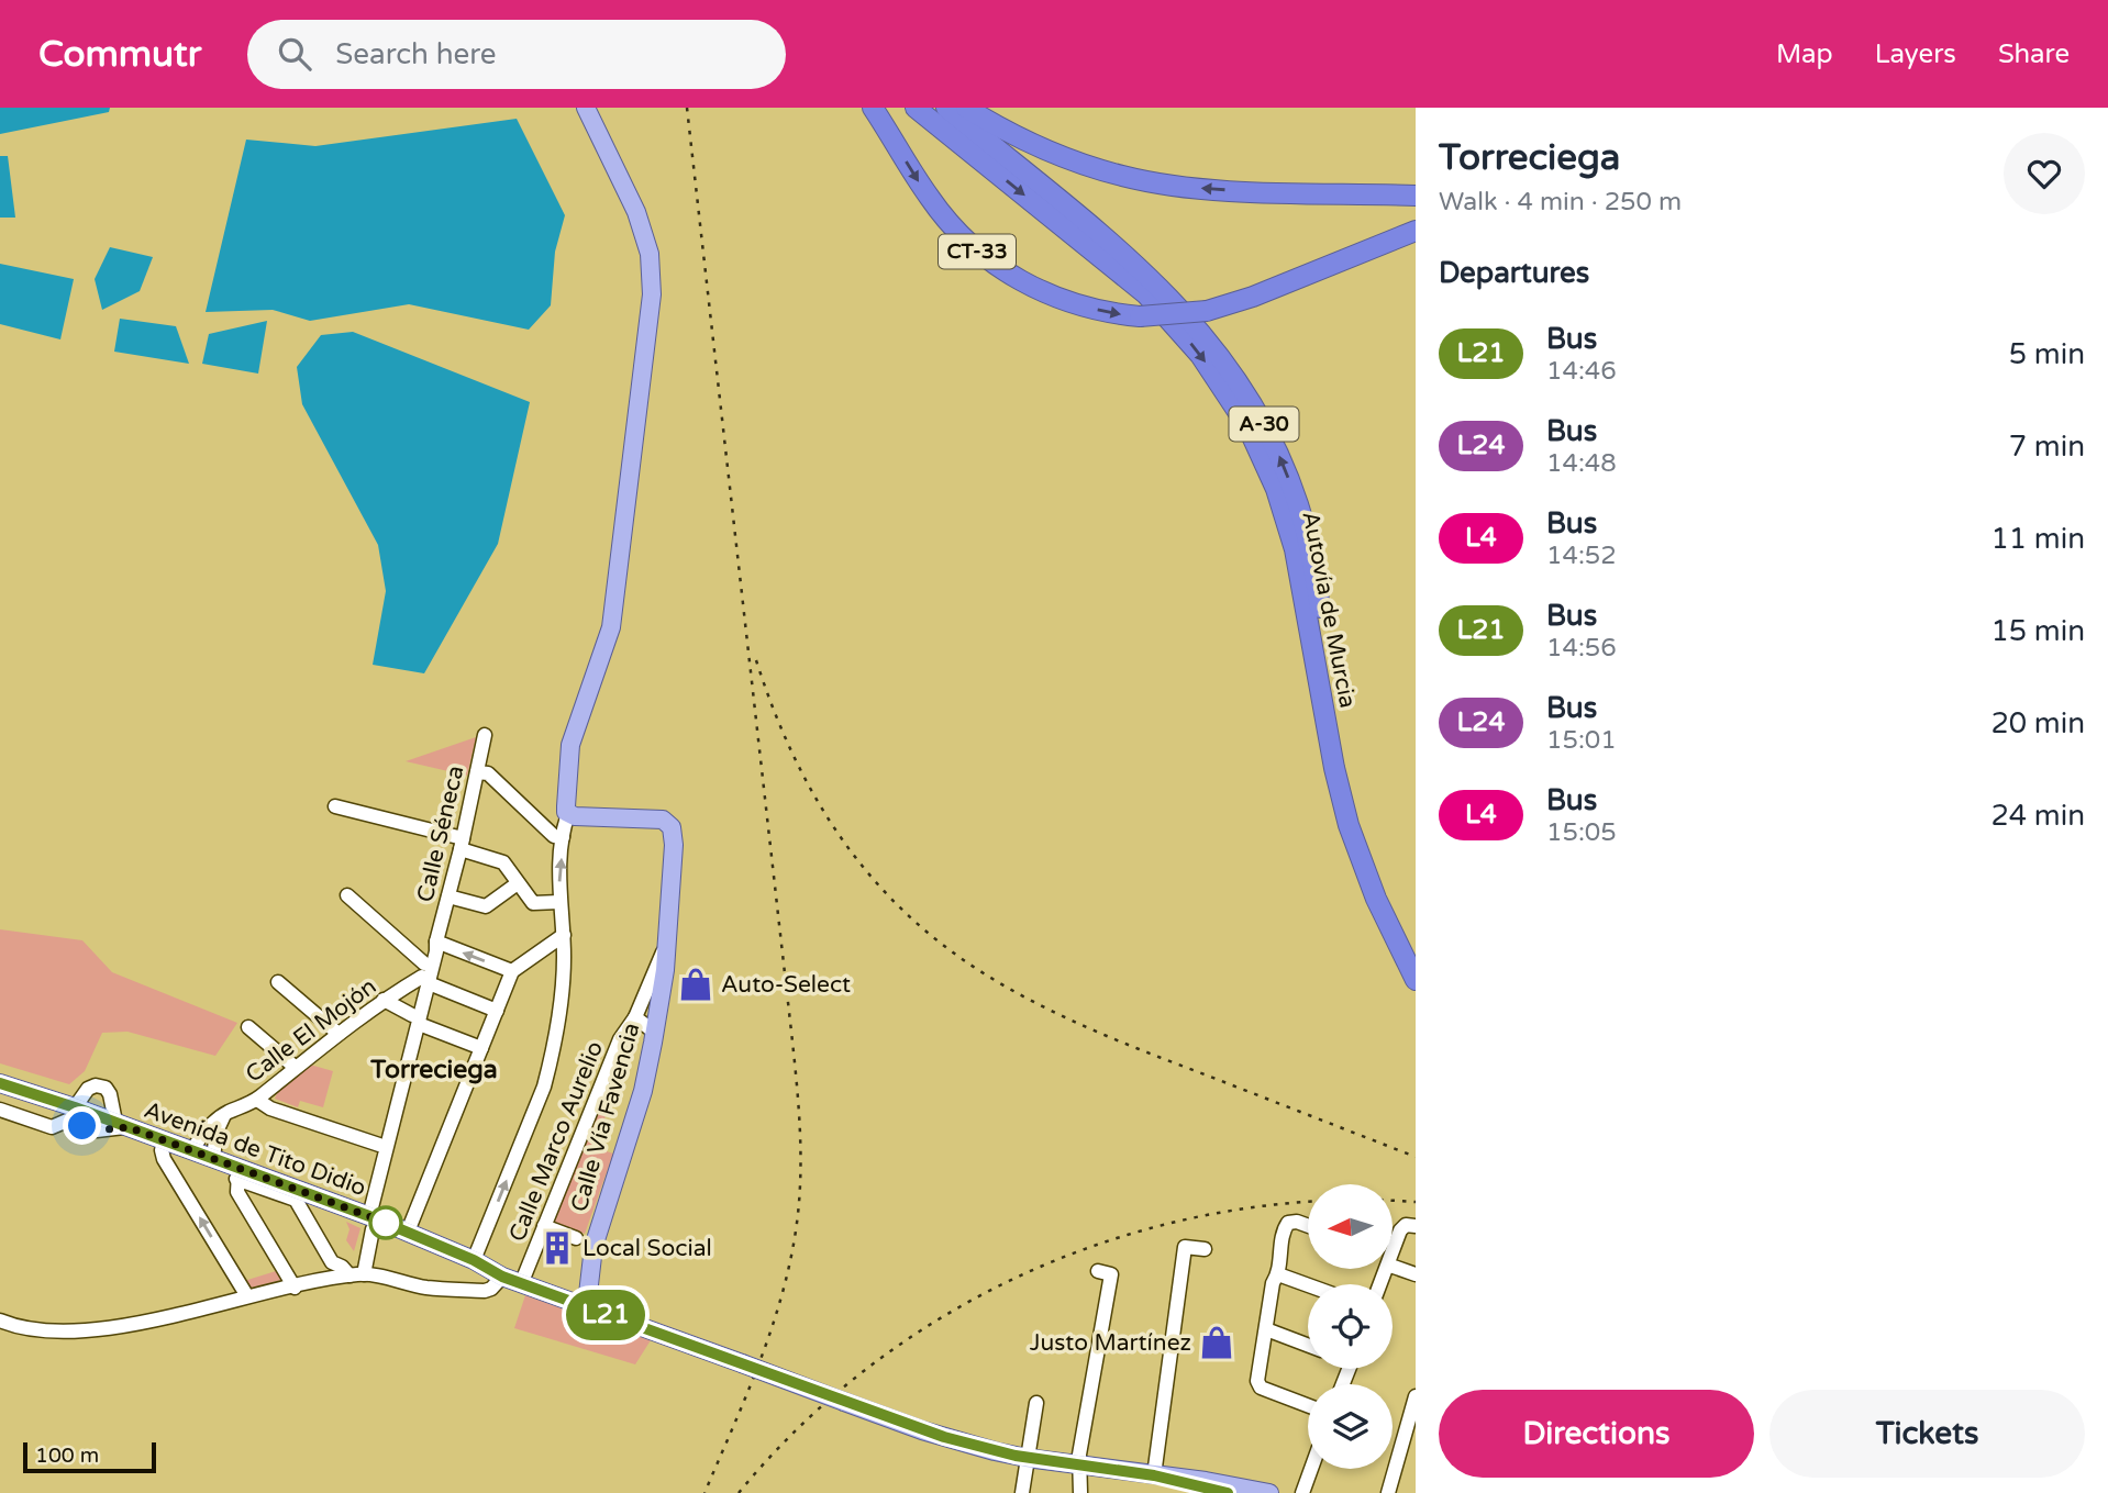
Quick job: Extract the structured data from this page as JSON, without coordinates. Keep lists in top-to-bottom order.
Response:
{
  "streets": {
    "highway": ["CT-33", "A-30", "Autovía de Murcia"],
    "main road": ["Calle Vía Favencia", "Avenida de Tito Didio"],
    "street": ["Calle Séneca", "Calle El Mojón", "Calle Marco Aurelio"]
  },
  "crossings": [
    ["Calle Séneca", "Calle El Mojón"],
    ["Calle Séneca", "Avenida de Tito Didio"],
    ["Calle El Mojón", "Avenida de Tito Didio"],
    ["Calle Vía Favencia", "Calle Marco Aurelio"],
    ["Calle Vía Favencia", "Avenida de Tito Didio"],
    ["Calle Marco Aurelio", "Avenida de Tito Didio"]
  ],
  "districts": ["Torreciega"],
  "places": {
    "shop": ["Auto-Select", "Justo Martínez"],
    "building": ["Local Social"]
  },
  "lines": ["bus line L21"],
  "scale_bar": "100 m",
  "north": "left",
  "page": {
    "header": "Commutr",
    "search": "Search here",
    "nav": ["Map", "Layers", "Share"],
    "on_map": "L21",
    "heading": [
      ["Torreciega", "Walk · 4 min · 250 m"],
      "Departures"
    ],
    "list": [
      {
        "mark": "L21",
        "name": "Bus",
        "note": "14:46",
        "value": "5 min"
      },
      {
        "mark": "L24",
        "name": "Bus",
        "note": "14:48",
        "value": "7 min"
      },
      {
        "mark": "L4",
        "name": "Bus",
        "note": "14:52",
        "value": "11 min"
      },
      {
        "mark": "L21",
        "name": "Bus",
        "note": "14:56",
        "value": "15 min"
      },
      {
        "mark": "L24",
        "name": "Bus",
        "note": "15:01",
        "value": "20 min"
      },
      {
        "mark": "L4",
        "name": "Bus",
        "note": "15:05",
        "value": "24 min"
      }
    ],
    "buttons": ["Directions", "Tickets"],
    "scale": "100 m"
  }
}
